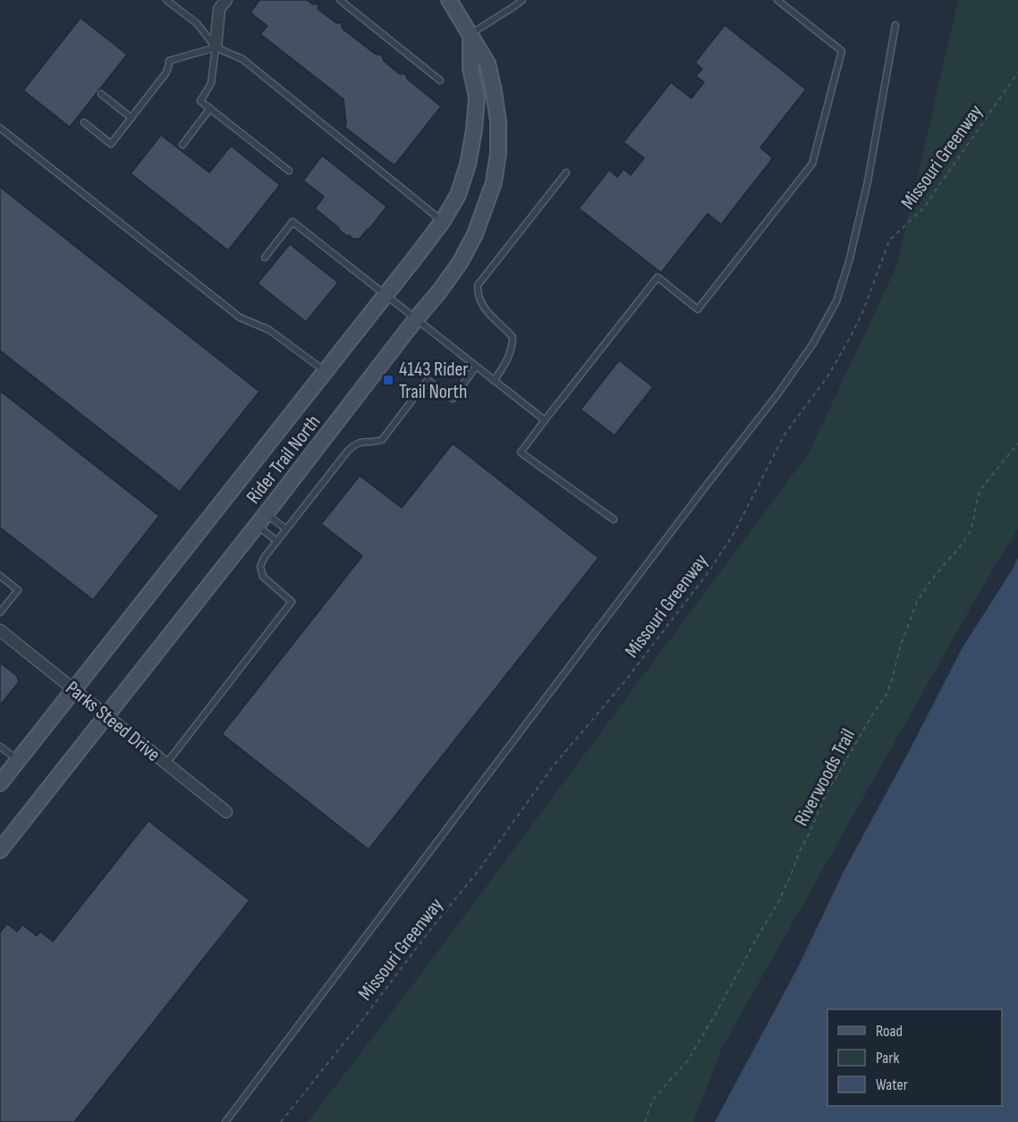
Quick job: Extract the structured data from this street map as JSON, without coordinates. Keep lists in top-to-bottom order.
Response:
{
  "streets": {
    "street": ["Rider Trail North", "Parks Steed Drive"],
    "path": ["Missouri Greenway", "Riverwoods Trail"]
  },
  "crossings": [
    ["Rider Trail North", "Parks Steed Drive"]
  ],
  "places": {
    "transit": ["4143 Rider Trail North"]
  },
  "legend": ["Road", "Park", "Water"]
}
